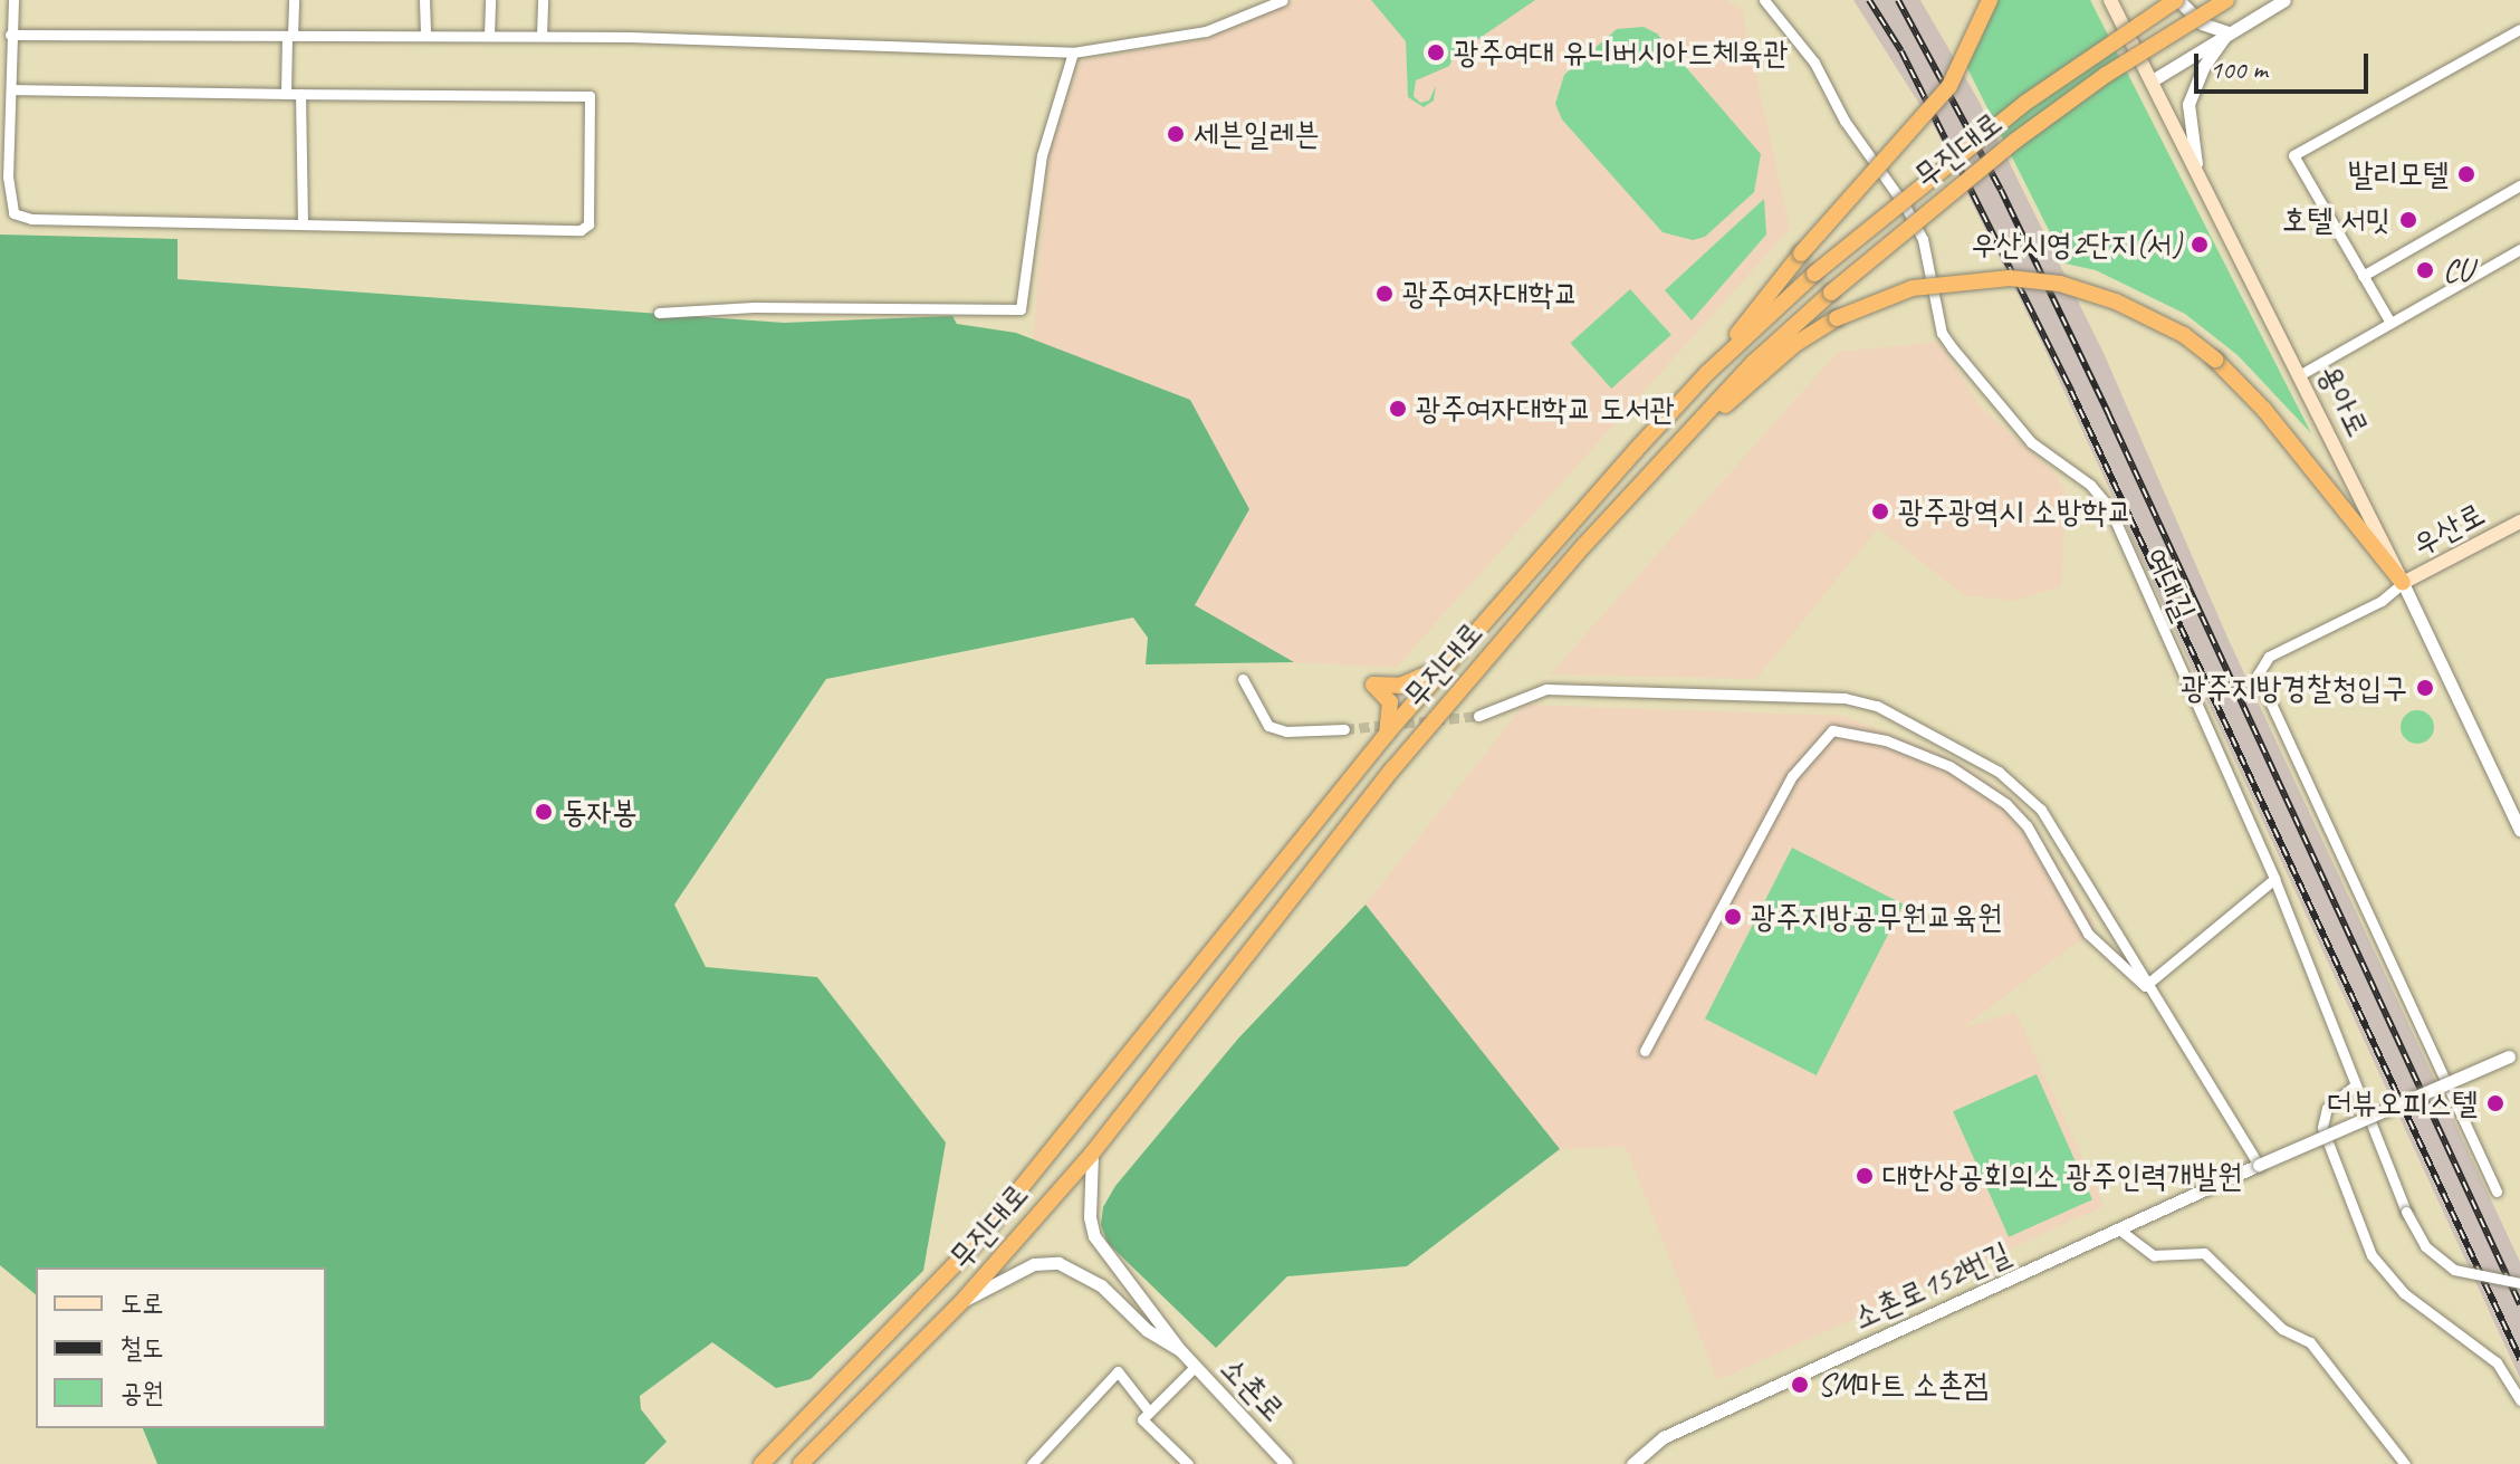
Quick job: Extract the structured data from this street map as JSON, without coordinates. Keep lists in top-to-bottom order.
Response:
{
  "streets": {
    "highway": ["무진대로"],
    "main road": ["용아로", "우산로"],
    "street": ["여대길", "소촌로152번길", "소촌로"]
  },
  "crossings": [
    ["용아로", "우산로"]
  ],
  "places": [
    "광주여대 유니버시아드체육관",
    "세븐일레븐",
    "발리모텔",
    "호텔 서밋",
    "우산시영2단지(서)",
    "CU",
    "광주여자대학교",
    "광주여자대학교 도서관",
    "광주광역시 소방학교",
    "광주지방경찰청입구",
    "동자봉",
    "광주지방공무원교육원",
    "더뷰오피스텔",
    "대한상공회의소 광주인력개발원",
    "SM마트 소촌점"
  ],
  "legend": ["도로", "철도", "공원"],
  "scale_bar": "100 m"
}
